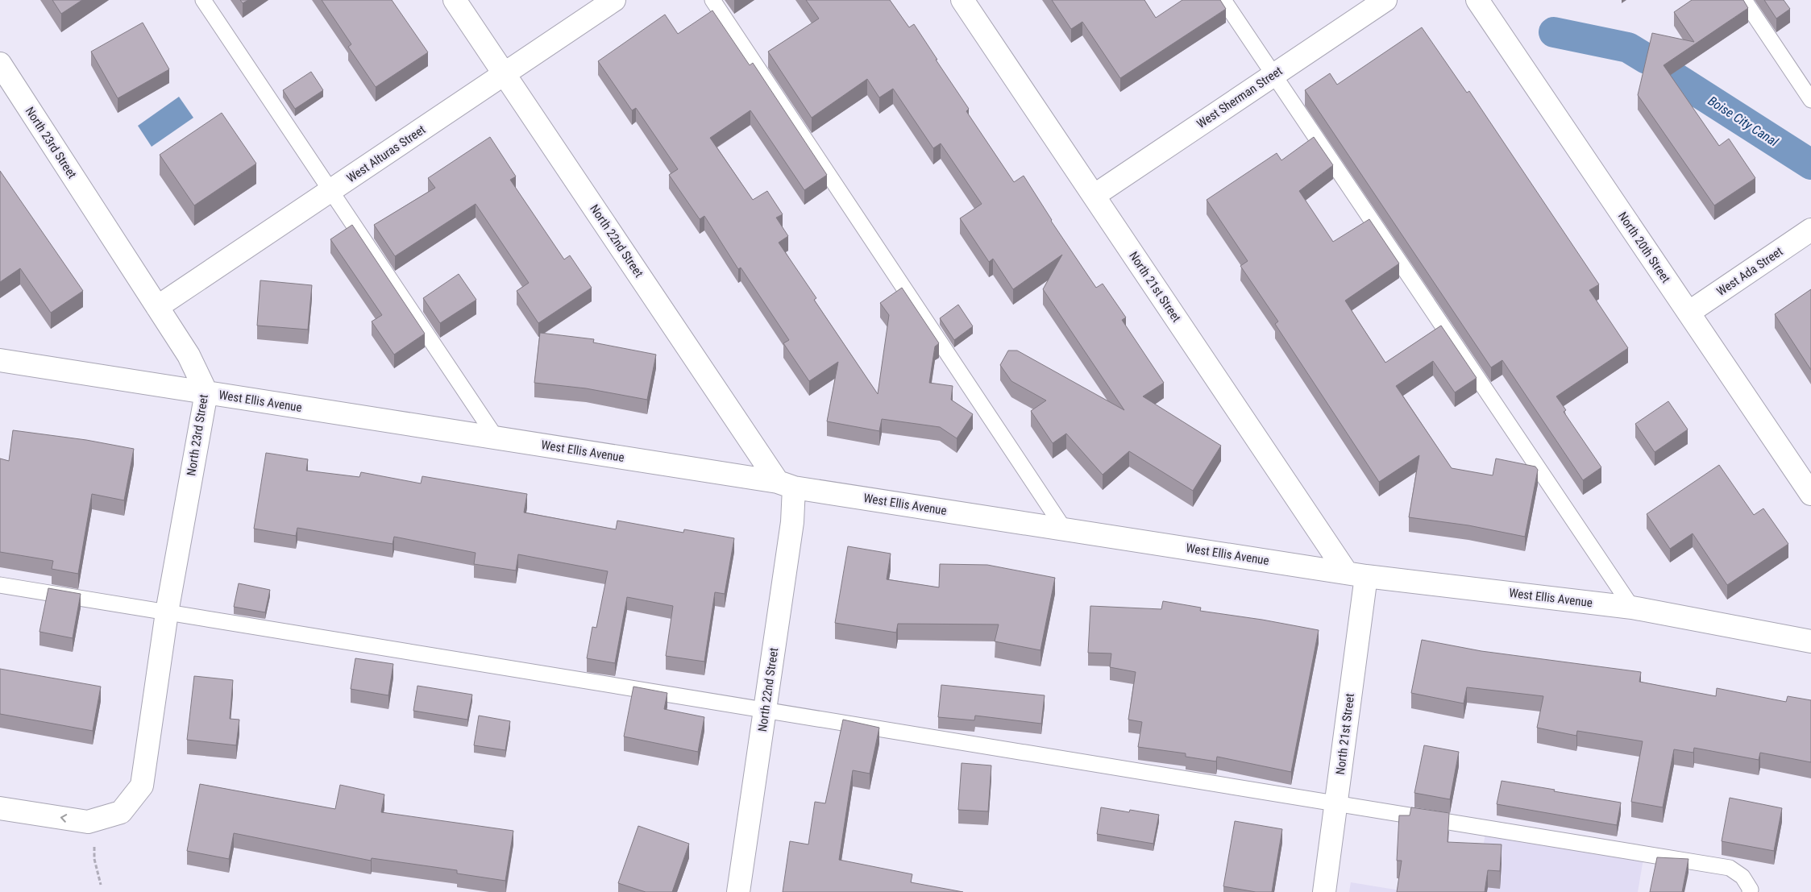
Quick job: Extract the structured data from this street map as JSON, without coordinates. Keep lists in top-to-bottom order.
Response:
{
  "streets": {
    "street": [
      "West Sherman Street",
      "North 23rd Street",
      "West Alturas Street",
      "North 22nd Street",
      "North 20th Street",
      "West Ada Street",
      "North 21st Street",
      "West Ellis Avenue"
    ]
  },
  "crossings": [
    ["West Sherman Street", "North 21st Street"],
    ["North 23rd Street", "West Alturas Street"],
    ["North 23rd Street", "West Ellis Avenue"],
    ["West Alturas Street", "North 22nd Street"],
    ["North 22nd Street", "West Ellis Avenue"],
    ["North 20th Street", "West Ada Street"],
    ["North 21st Street", "West Ellis Avenue"]
  ],
  "water": ["Boise City Canal"]
}
